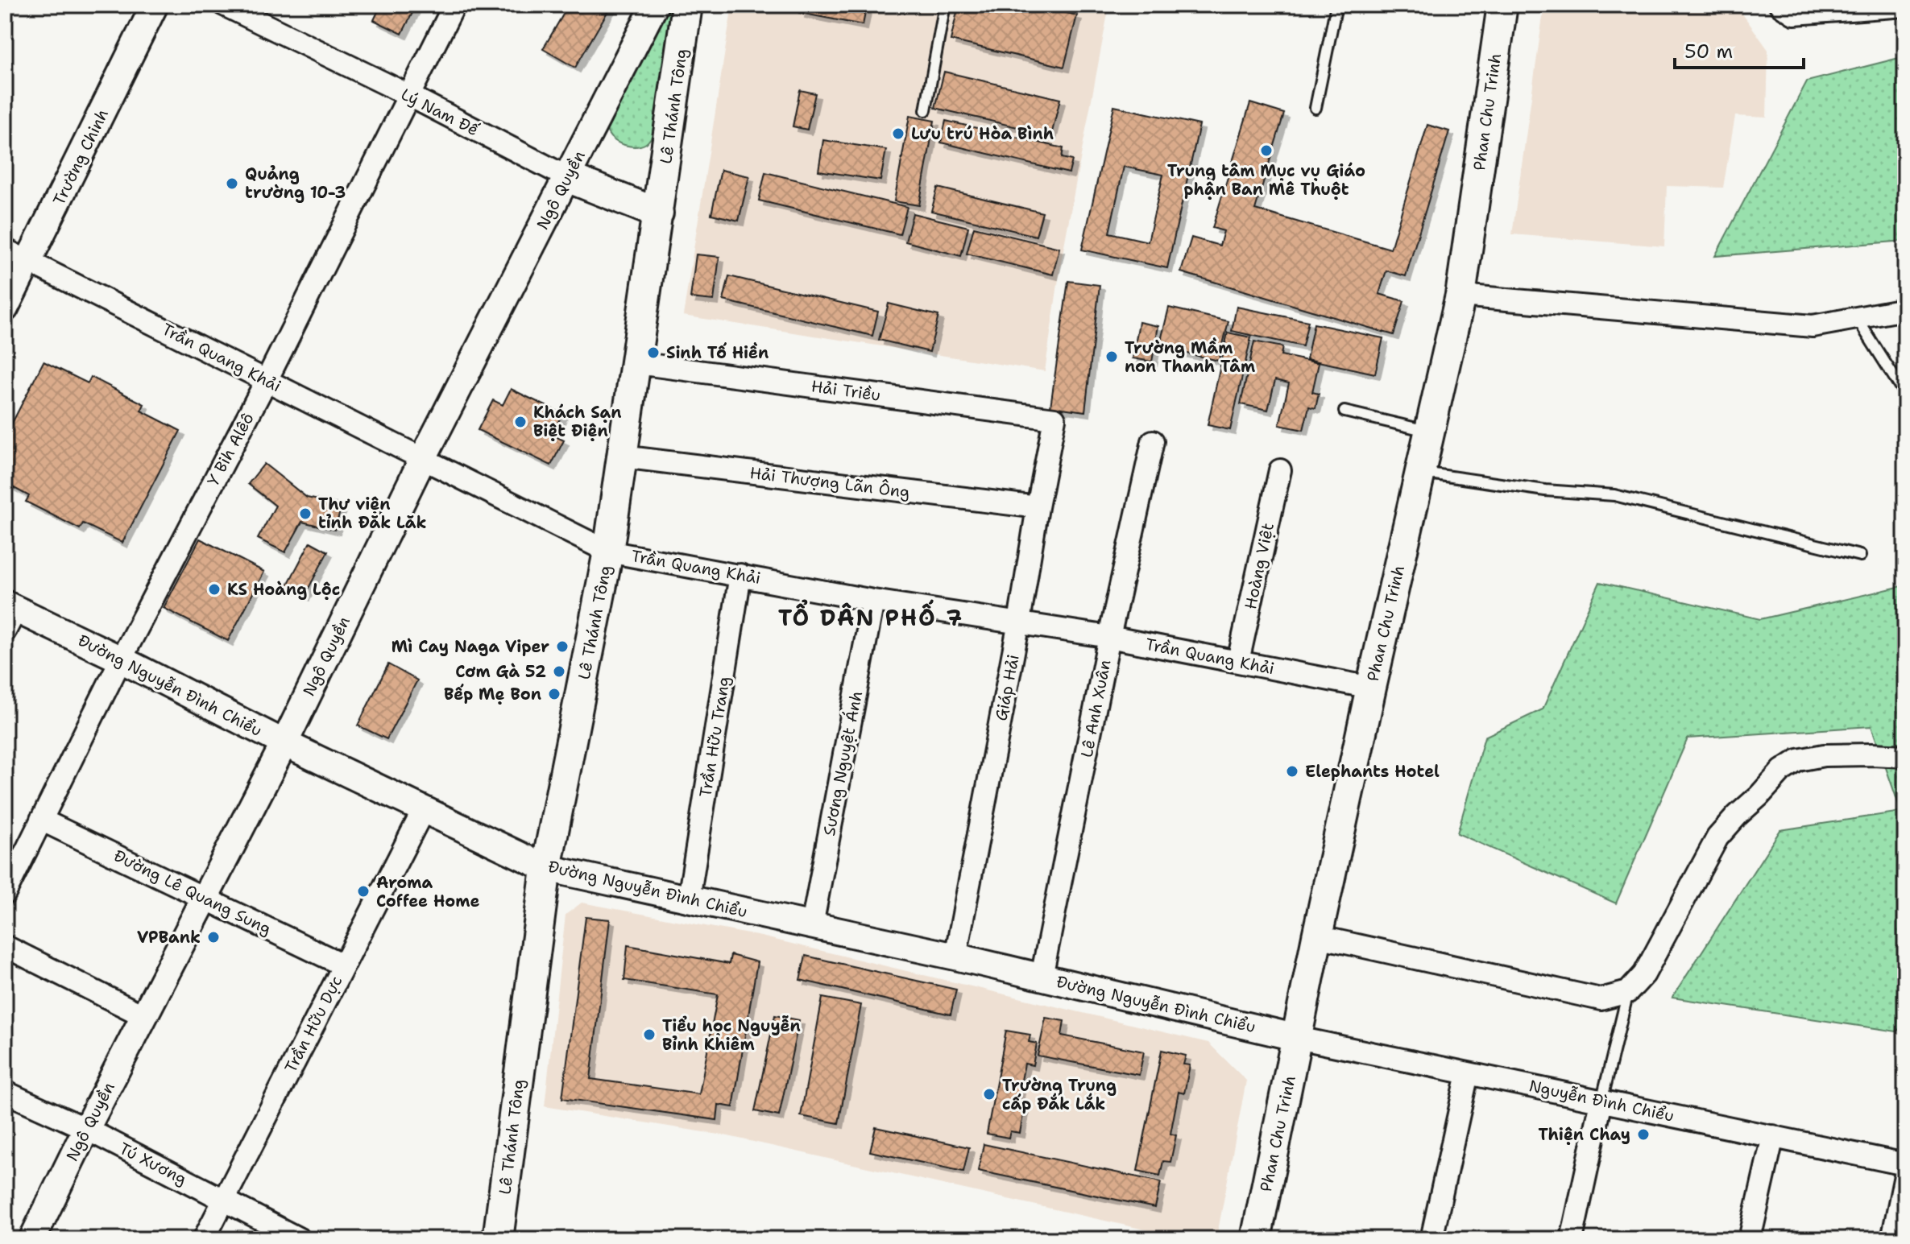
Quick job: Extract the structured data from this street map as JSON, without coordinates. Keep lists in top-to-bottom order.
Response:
{
  "streets": {
    "main road": ["Lê Thánh Tông", "Lý Nam Đế", "Phan Chu Trinh"],
    "street": [
      "Trường Chinh",
      "Ngô Quyền",
      "Trần Quang Khải",
      "Hải Triều",
      "Y Bih Alêô",
      "Hải Thượng Lãn Ông",
      "Hoàng Việt",
      "Đường Nguyễn Đình Chiểu",
      "Giáp Hải",
      "Lê Anh Xuân",
      "Trần Hữu Trang",
      "Sương Nguyệt Ánh",
      "Đường Lê Quang Sung",
      "Trần Hữu Dực",
      "Nguyễn Đình Chiểu",
      "Tú Xương"
    ]
  },
  "crossings": [
    ["Lê Thánh Tông", "Lý Nam Đế"],
    ["Lê Thánh Tông", "Trần Quang Khải"],
    ["Lê Thánh Tông", "Hải Triều"],
    ["Lê Thánh Tông", "Hải Thượng Lãn Ông"],
    ["Lê Thánh Tông", "Đường Nguyễn Đình Chiểu"],
    ["Lý Nam Đế", "Ngô Quyền"],
    ["Lý Nam Đế", "Y Bih Alêô"],
    ["Phan Chu Trinh", "Trần Quang Khải"],
    ["Phan Chu Trinh", "Đường Nguyễn Đình Chiểu"],
    ["Phan Chu Trinh", "Nguyễn Đình Chiểu"],
    ["Trường Chinh", "Trần Quang Khải"],
    ["Ngô Quyền", "Trần Quang Khải"],
    ["Ngô Quyền", "Đường Nguyễn Đình Chiểu"],
    ["Ngô Quyền", "Đường Lê Quang Sung"],
    ["Ngô Quyền", "Tú Xương"],
    ["Trần Quang Khải", "Y Bih Alêô"],
    ["Trần Quang Khải", "Hoàng Việt"],
    ["Trần Quang Khải", "Giáp Hải"],
    ["Trần Quang Khải", "Lê Anh Xuân"],
    ["Trần Quang Khải", "Trần Hữu Trang"],
    ["Trần Quang Khải", "Sương Nguyệt Ánh"],
    ["Hải Triều", "Giáp Hải"],
    ["Y Bih Alêô", "Đường Nguyễn Đình Chiểu"],
    ["Y Bih Alêô", "Đường Lê Quang Sung"],
    ["Hải Thượng Lãn Ông", "Giáp Hải"],
    ["Đường Nguyễn Đình Chiểu", "Giáp Hải"],
    ["Đường Nguyễn Đình Chiểu", "Lê Anh Xuân"],
    ["Đường Nguyễn Đình Chiểu", "Trần Hữu Trang"],
    ["Đường Nguyễn Đình Chiểu", "Sương Nguyệt Ánh"],
    ["Đường Nguyễn Đình Chiểu", "Trần Hữu Dực"],
    ["Đường Nguyễn Đình Chiểu", "Nguyễn Đình Chiểu"],
    ["Đường Lê Quang Sung", "Trần Hữu Dực"],
    ["Trần Hữu Dực", "Tú Xương"]
  ],
  "districts": ["TỔ DÂN PHỐ 7"],
  "places": [
    "Lưu trú Hòa Bình",
    "Trung tâm Mục vụ Giáo phận Ban Mê Thuột",
    "Quảng trường 10-3",
    "Sinh Tố Hiền",
    "Trường Mầm non Thanh Tâm",
    "Khách Sạn Biệt Điện",
    "Thư viện tỉnh Đăk Lăk",
    "KS Hoàng Lộc",
    "Mì Cay Naga Viper",
    "Cơm Gà 52",
    "Bếp Mẹ Bon",
    "Elephants Hotel",
    "Aroma Coffee Home",
    "VPBank",
    "Tiểu học Nguyễn Bỉnh Khiêm",
    "Trường Trung cấp Đắk Lắk",
    "Thiện Chay"
  ],
  "scale_bar": "50 m"
}
